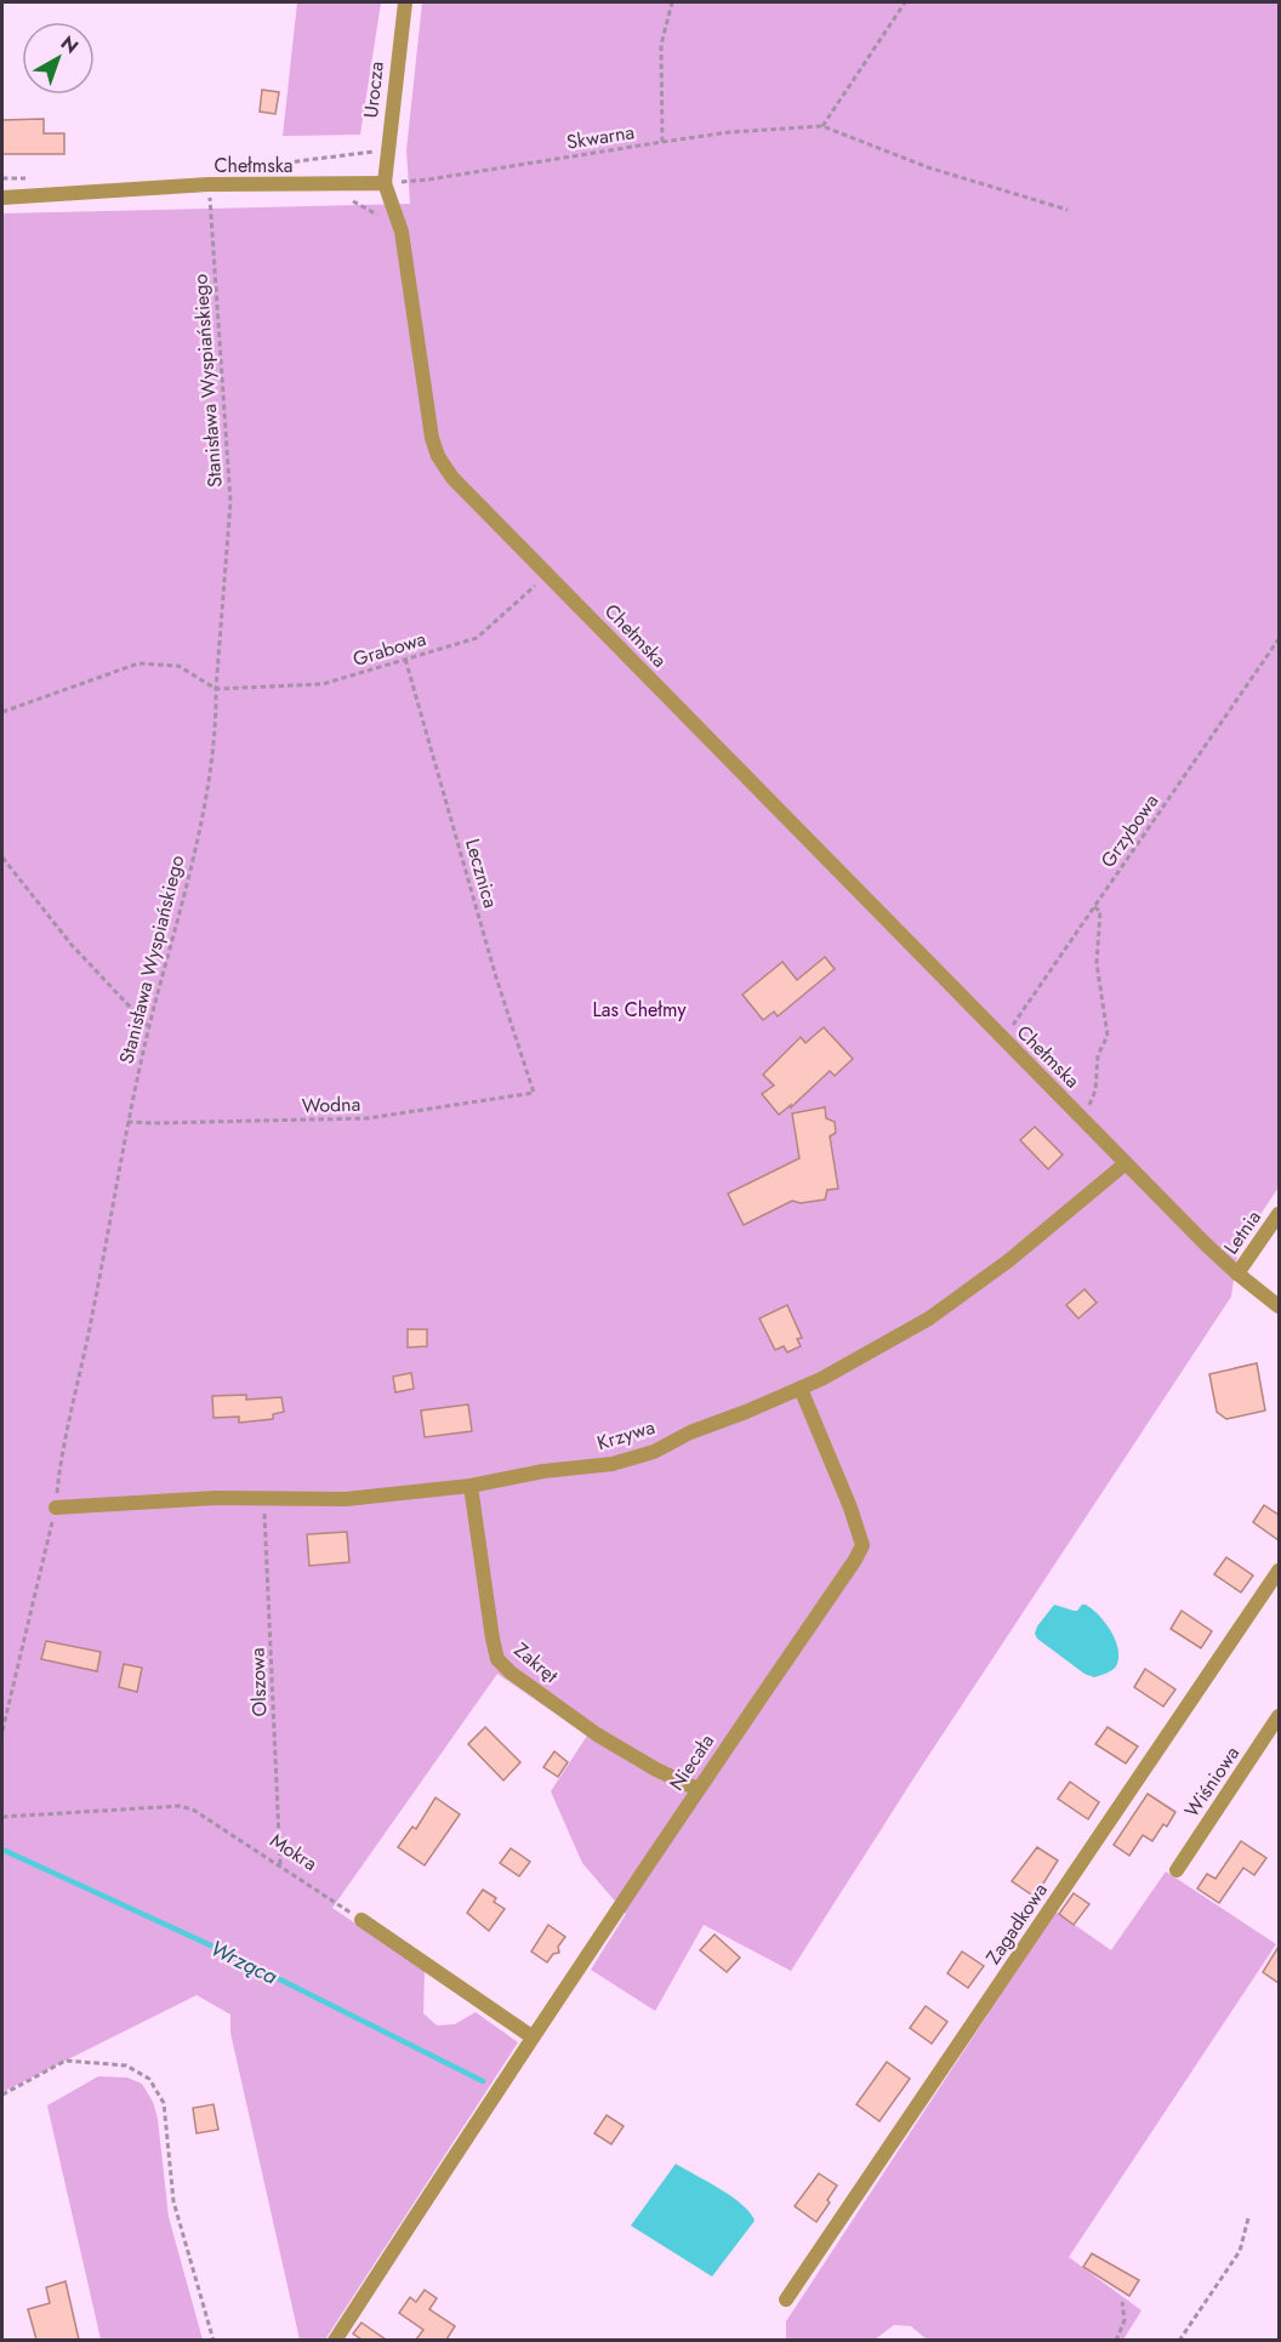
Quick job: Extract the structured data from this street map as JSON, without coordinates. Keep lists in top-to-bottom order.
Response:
{
  "streets": {
    "street": [
      "Urocza",
      "Chełmska",
      "Letnia",
      "Krzywa",
      "Zakręt",
      "Niecała",
      "Wiśniowa",
      "Zagadkowa"
    ],
    "path": [
      "Skwarna",
      "Stanisława Wyspiańskiego",
      "Grabowa",
      "Grzybowa",
      "Lecznica",
      "Wodna",
      "Olszowa",
      "Mokra"
    ]
  },
  "crossings": [
    ["Urocza", "Skwarna"],
    ["Urocza", "Chełmska"],
    ["Skwarna", "Chełmska"],
    ["Chełmska", "Stanisława Wyspiańskiego"],
    ["Chełmska", "Grabowa"],
    ["Chełmska", "Grzybowa"],
    ["Chełmska", "Letnia"],
    ["Chełmska", "Krzywa"],
    ["Stanisława Wyspiańskiego", "Grabowa"],
    ["Stanisława Wyspiańskiego", "Wodna"],
    ["Stanisława Wyspiańskiego", "Krzywa"],
    ["Grabowa", "Lecznica"],
    ["Lecznica", "Wodna"],
    ["Krzywa", "Zakręt"],
    ["Krzywa", "Olszowa"],
    ["Krzywa", "Niecała"],
    ["Zakręt", "Niecała"],
    ["Olszowa", "Mokra"]
  ],
  "water": ["Wrząca"],
  "parks": ["Las Chełmy"],
  "north": "top right"
}
